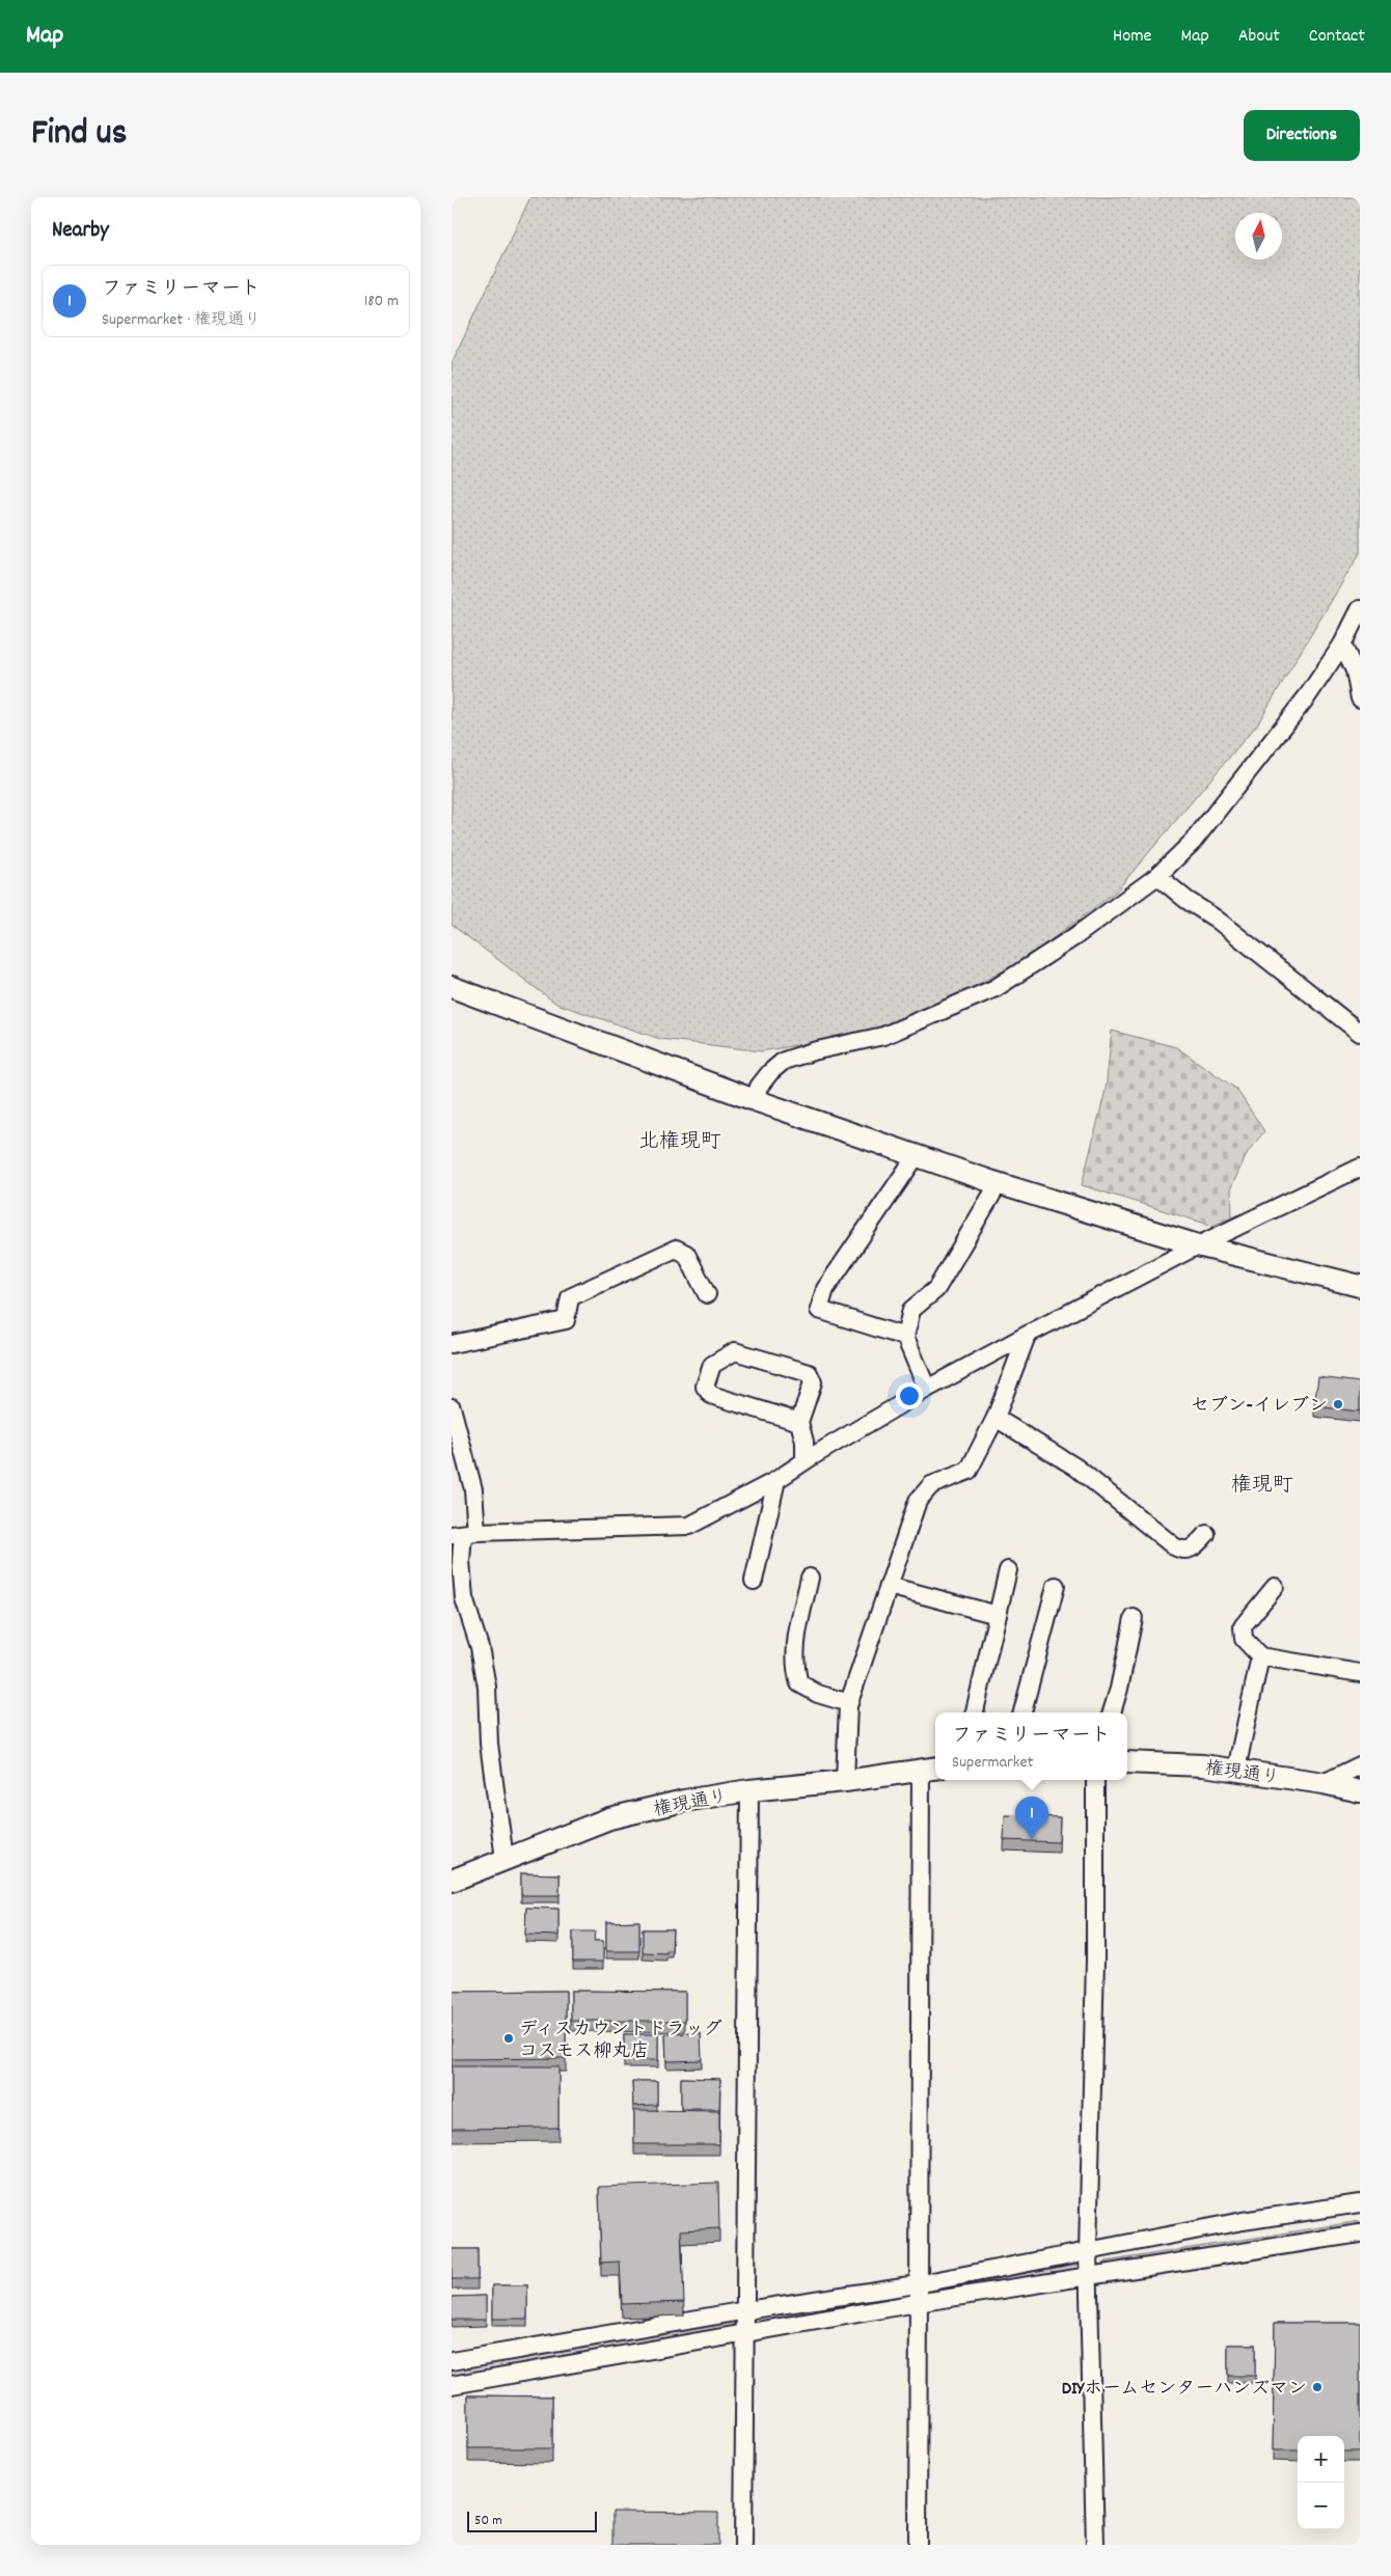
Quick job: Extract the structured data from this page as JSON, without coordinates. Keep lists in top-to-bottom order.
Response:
{
  "streets": {
    "street": ["権現通り"]
  },
  "districts": ["北権現町", "権現町"],
  "places": ["セブン-イレブン", "ディスカウントドラッグ コスモス柳丸店", "DIYホームセンターハンズマン"],
  "scale_bar": "50 m",
  "north": "top",
  "page": {
    "header": "Map",
    "nav": [
      "Home",
      "Map",
      "About",
      "Contact"
    ],
    "title": "Find us",
    "buttons": "Directions",
    "heading": "Nearby",
    "list": [
      {
        "mark": "1",
        "name": "ファミリーマート",
        "note": "Supermarket · 権現通り",
        "value": "180 m"
      }
    ],
    "popup": ["ファミリーマート", "Supermarket"],
    "pins": "1",
    "map_buttons": ["+", "−"],
    "scale": "50 m"
  }
}
